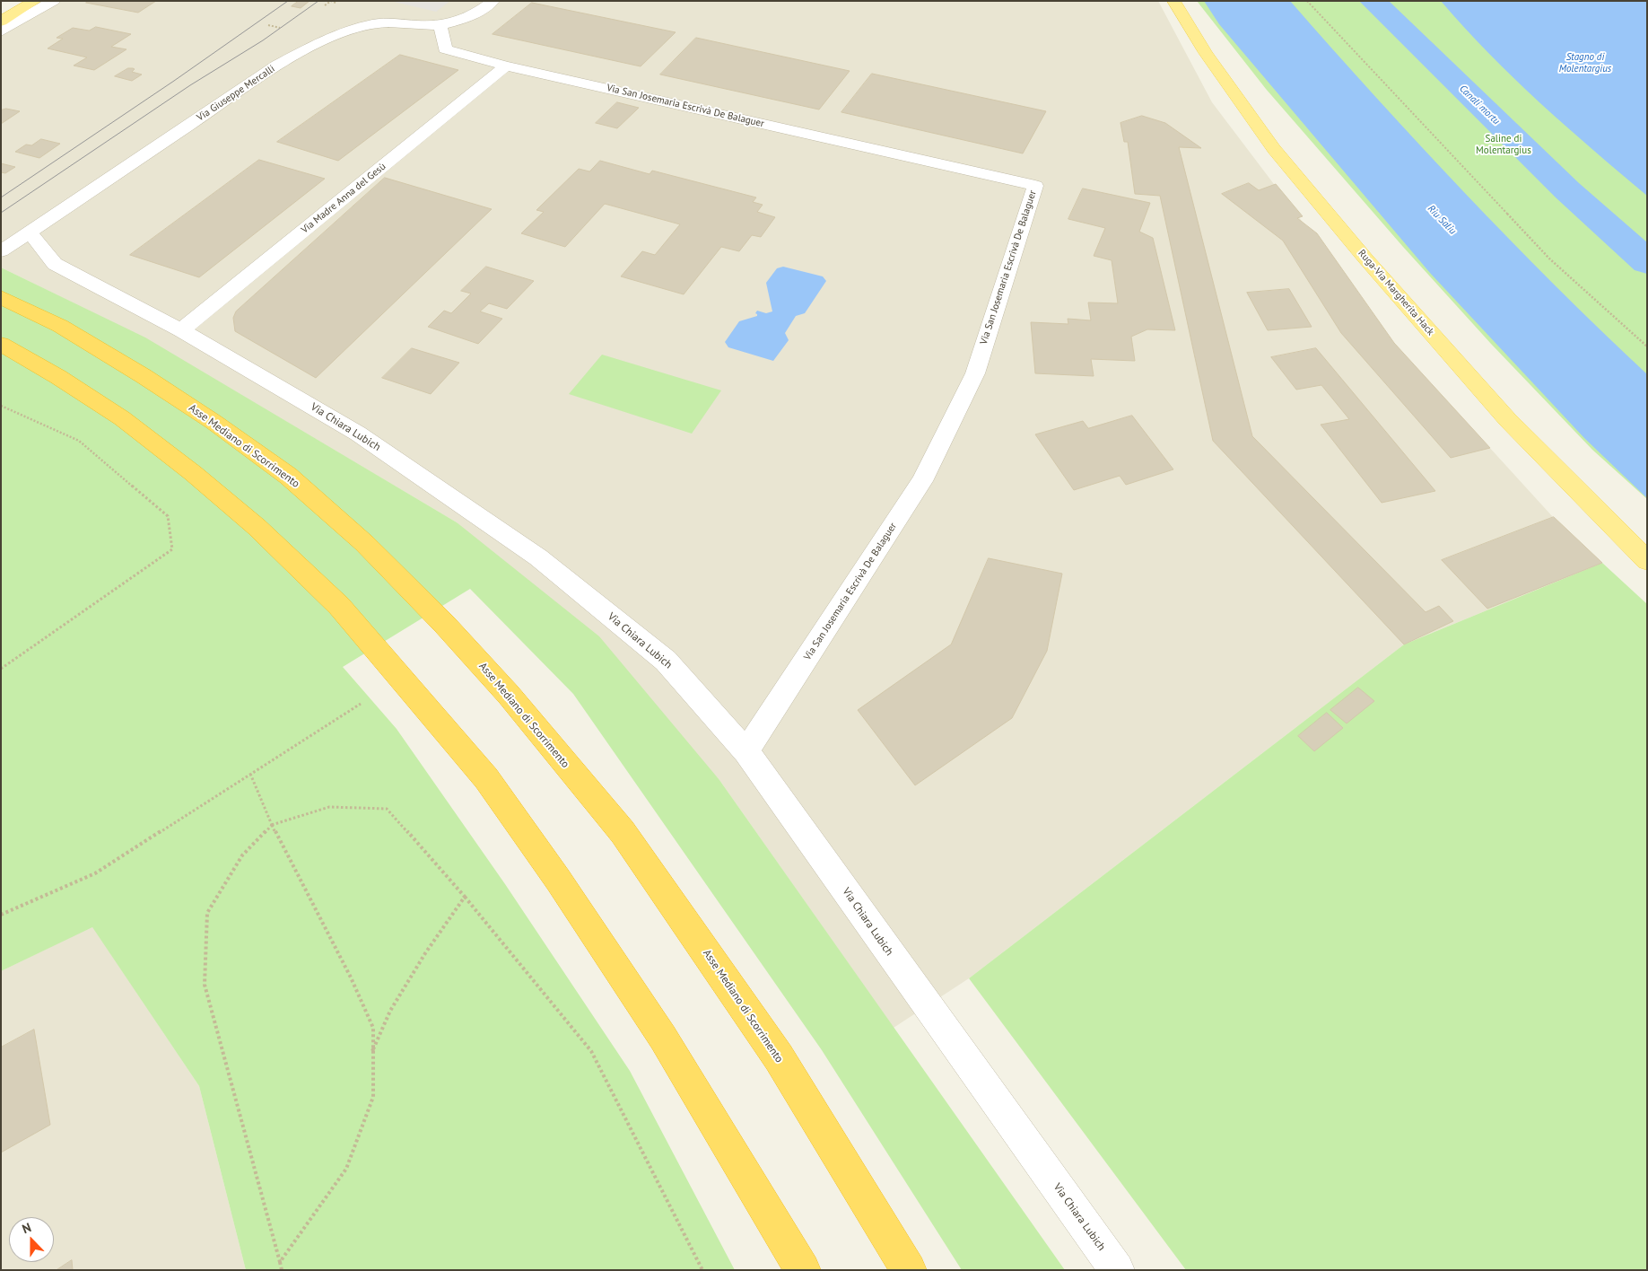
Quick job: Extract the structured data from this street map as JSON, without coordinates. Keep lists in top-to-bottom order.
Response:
{
  "streets": {
    "highway": ["Asse Mediano di Scorrimento"],
    "main road": ["Ruga-Via Margherita Hack"],
    "street": [
      "Via Giuseppe Mercalli",
      "Via San Josemaria Escrivà De Balaguer",
      "Via Madre Anna del Gesù",
      "Via Chiara Lubich"
    ]
  },
  "crossings": [
    ["Via Giuseppe Mercalli", "Via San Josemaria Escrivà De Balaguer"],
    ["Via Giuseppe Mercalli", "Via Chiara Lubich"],
    ["Via San Josemaria Escrivà De Balaguer", "Via Madre Anna del Gesù"],
    ["Via San Josemaria Escrivà De Balaguer", "Via Chiara Lubich"],
    ["Via Madre Anna del Gesù", "Via Chiara Lubich"]
  ],
  "water": ["Stagno di Molentargius", "Canali mortu", "Riu Saliu"],
  "parks": ["Saline di Molentargius"],
  "north": "top"
}
